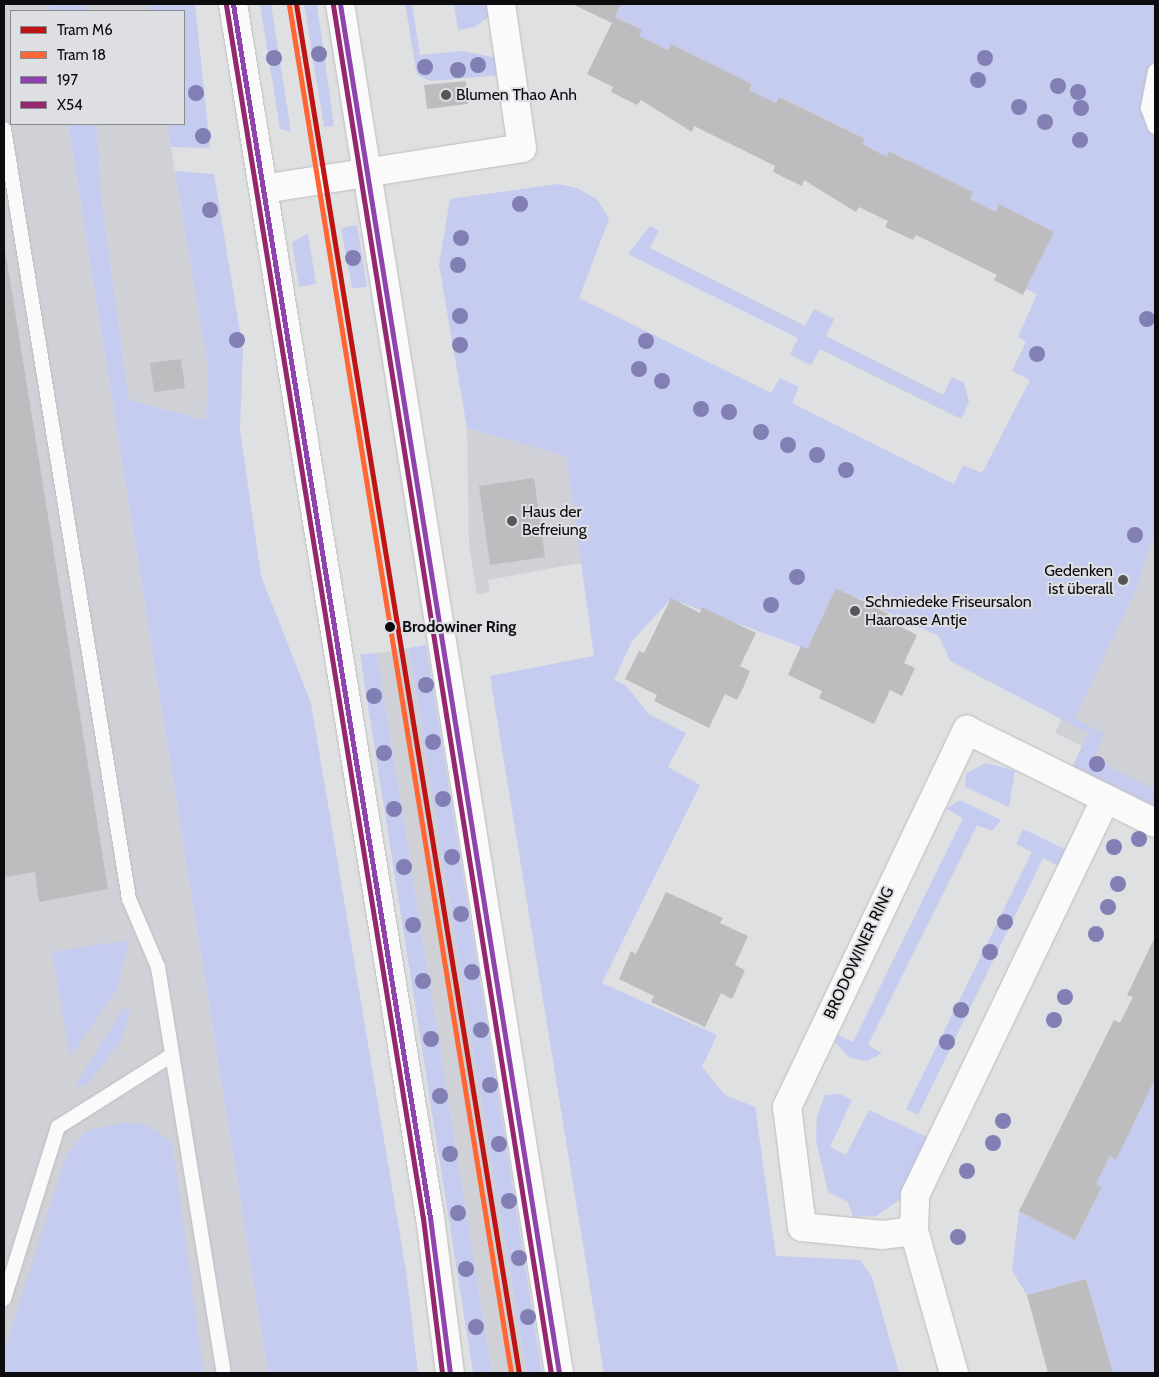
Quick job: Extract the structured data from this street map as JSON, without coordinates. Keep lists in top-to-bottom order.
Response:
{
  "streets": {
    "main road": ["BRODOWINER RING"]
  },
  "places": [
    "Blumen Thao Anh",
    "Haus der Befreiung",
    "Gedenken ist überall",
    "Schmiedeke Friseursalon Haaroase Antje",
    "Brodowiner Ring"
  ],
  "lines": [
    "tram line M6",
    "transit line 197",
    "tram line 18",
    "transit line X54"
  ],
  "legend": [
    "Tram M6",
    "Tram 18",
    "197",
    "X54"
  ]
}
